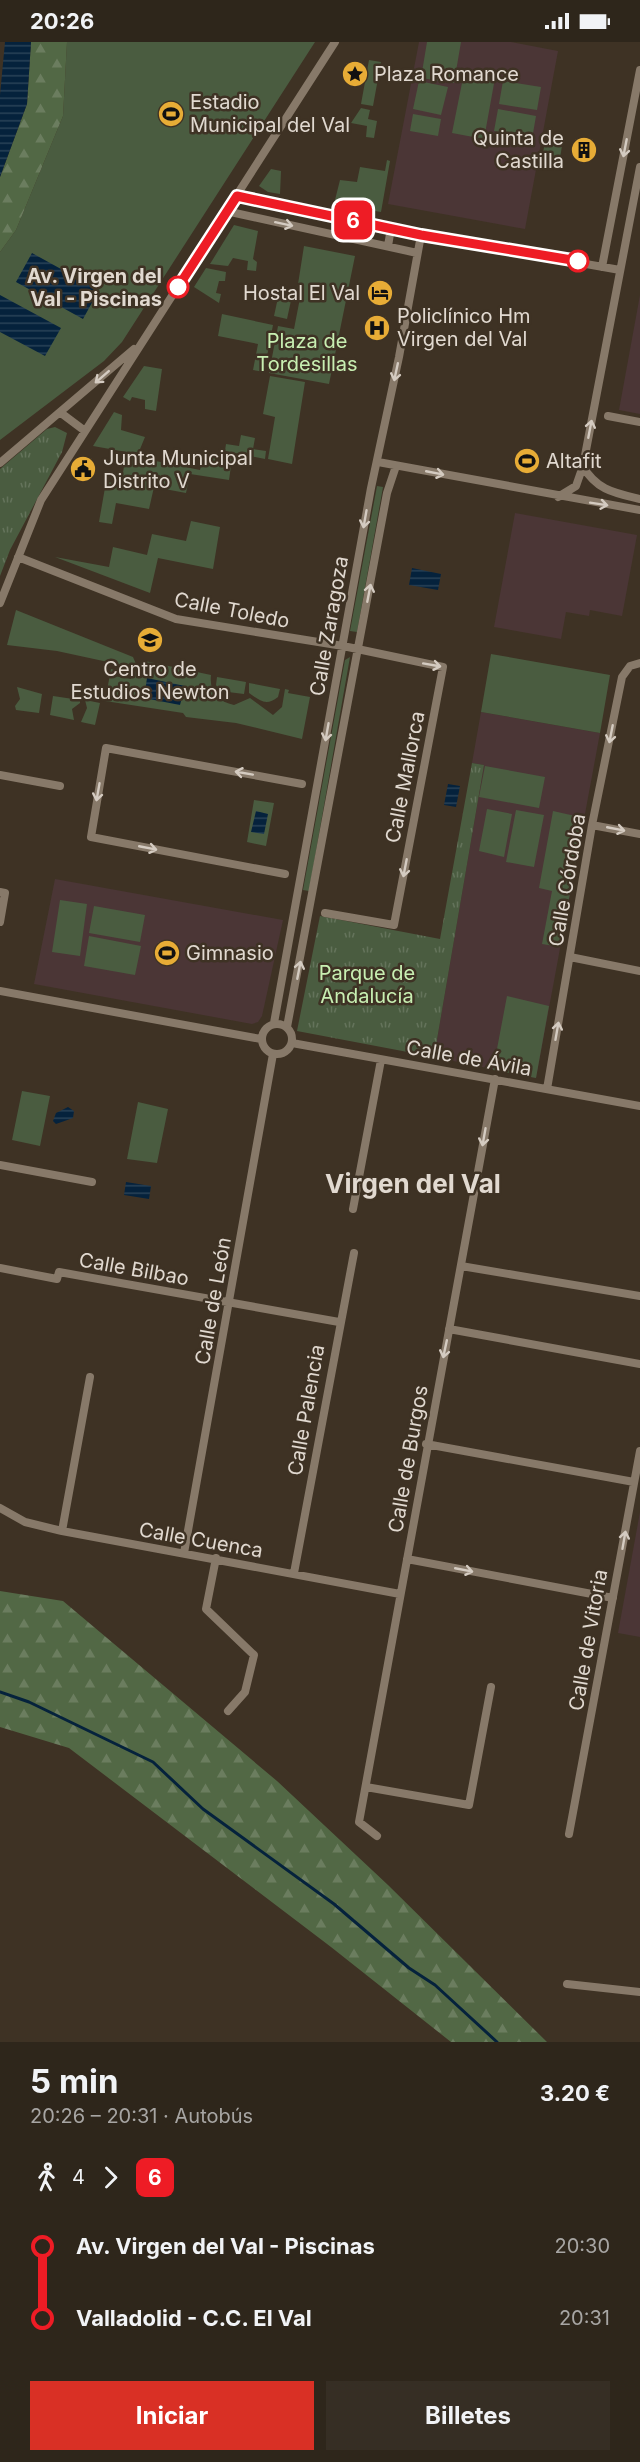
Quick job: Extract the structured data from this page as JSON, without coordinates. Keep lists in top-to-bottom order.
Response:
{
  "streets": {
    "street": [
      "Calle Toledo",
      "Calle Zaragoza",
      "Calle Mallorca",
      "Calle Córdoba",
      "Calle de Ávila",
      "Calle Bilbao",
      "Calle de León",
      "Calle Palencia",
      "Calle de Burgos",
      "Calle Cuenca",
      "Calle de Vitoria"
    ]
  },
  "crossings": [
    ["Calle Toledo", "Calle Zaragoza"],
    ["Calle Toledo", "Calle Mallorca"],
    ["Calle Zaragoza", "Calle Mallorca"],
    ["Calle Zaragoza", "Calle de Ávila"],
    ["Calle Zaragoza", "Calle de León"],
    ["Calle Córdoba", "Calle de Ávila"],
    ["Calle de Ávila", "Calle de León"],
    ["Calle de Ávila", "Calle de Burgos"],
    ["Calle Bilbao", "Calle de León"],
    ["Calle Bilbao", "Calle Palencia"],
    ["Calle de León", "Calle Cuenca"],
    ["Calle Palencia", "Calle Cuenca"],
    ["Calle de Burgos", "Calle Cuenca"]
  ],
  "one_way": ["Calle de Burgos"],
  "districts": ["Virgen del Val"],
  "parks": ["Plaza de Tordesillas", "Parque de Andalucía"],
  "places": {
    "place": ["Plaza Romance"],
    "sports": ["Estadio Municipal del Val", "Altafit", "Gimnasio"],
    "building": ["Quinta de Castilla"],
    "other": ["Av. Virgen del Val - Piscinas"],
    "hotel": ["Hostal El Val"],
    "hospital": ["Policlínico Hm Virgen del Val"],
    "public building": ["Junta Municipal Distrito V"],
    "school or university": ["Centro de Estudios Newton"]
  },
  "lines": ["bus line 6"],
  "page": {
    "status": "20:26",
    "on_map": "6",
    "heading": ["5 min", "20:26 – 20:31 · Autobús", "3.20 €"],
    "legs": ["4", "6"],
    "list": [
      {
        "name": "Av. Virgen del Val - Piscinas",
        "value": "20:30"
      },
      {
        "name": "Valladolid - C.C. El Val",
        "value": "20:31"
      }
    ],
    "buttons": ["Iniciar", "Billetes"]
  }
}
